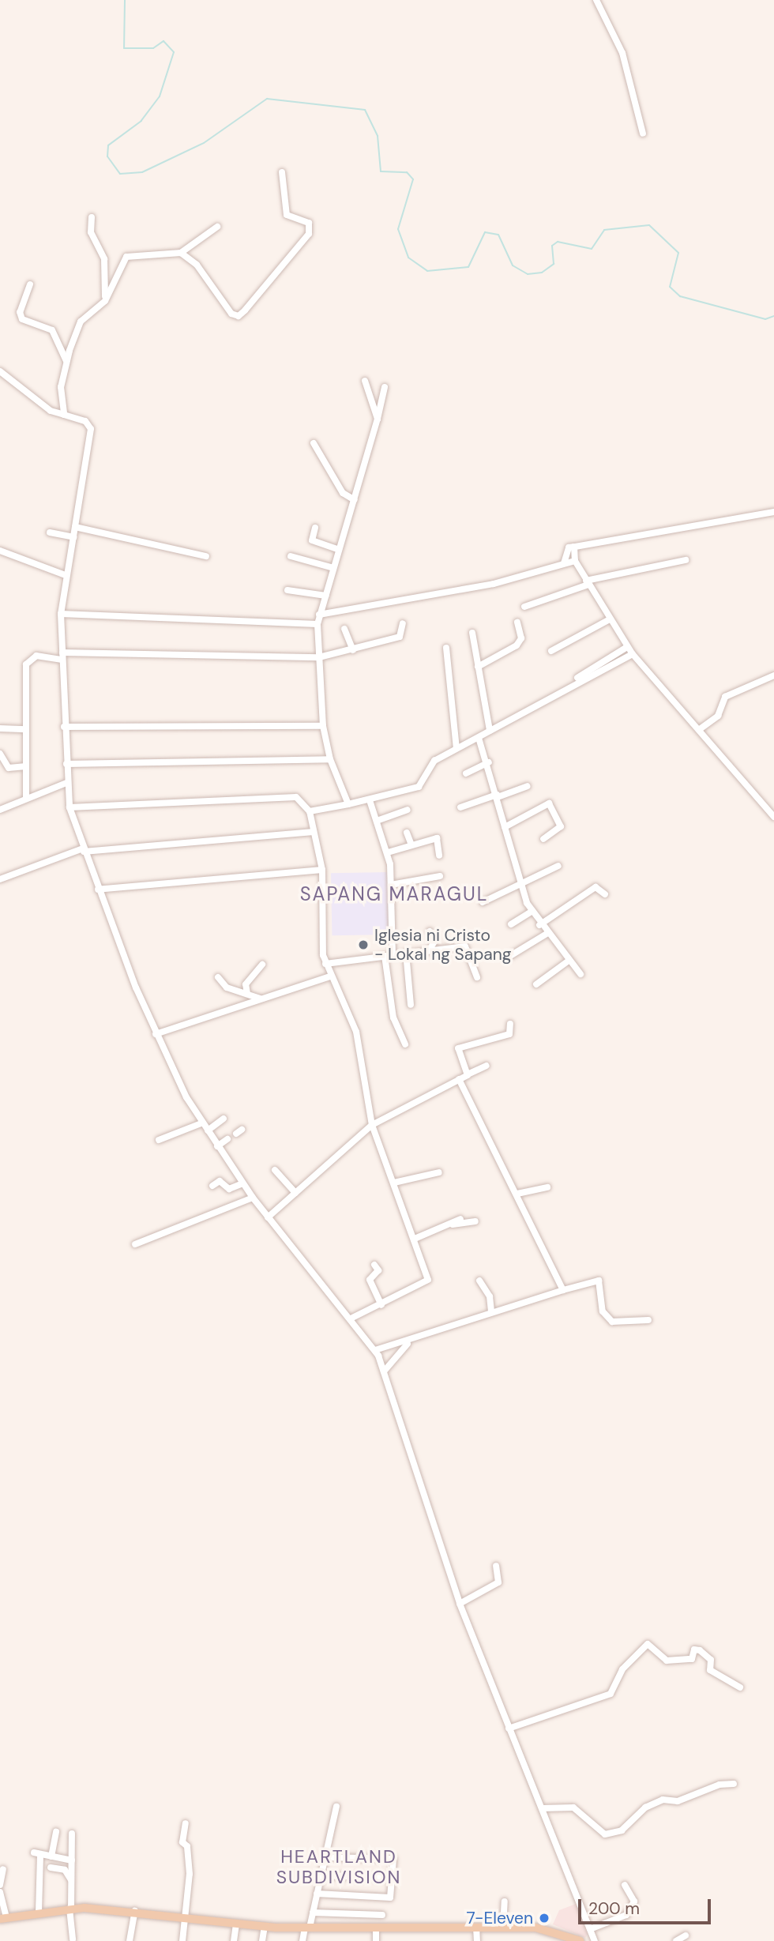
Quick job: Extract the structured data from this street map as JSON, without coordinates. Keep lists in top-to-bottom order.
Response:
{
  "districts": ["SAPANG MARAGUL", "HEARTLAND SUBDIVISION"],
  "places": ["Iglesia ni Cristo - Lokal ng Sapang", "7-Eleven"],
  "scale_bar": "200 m"
}
